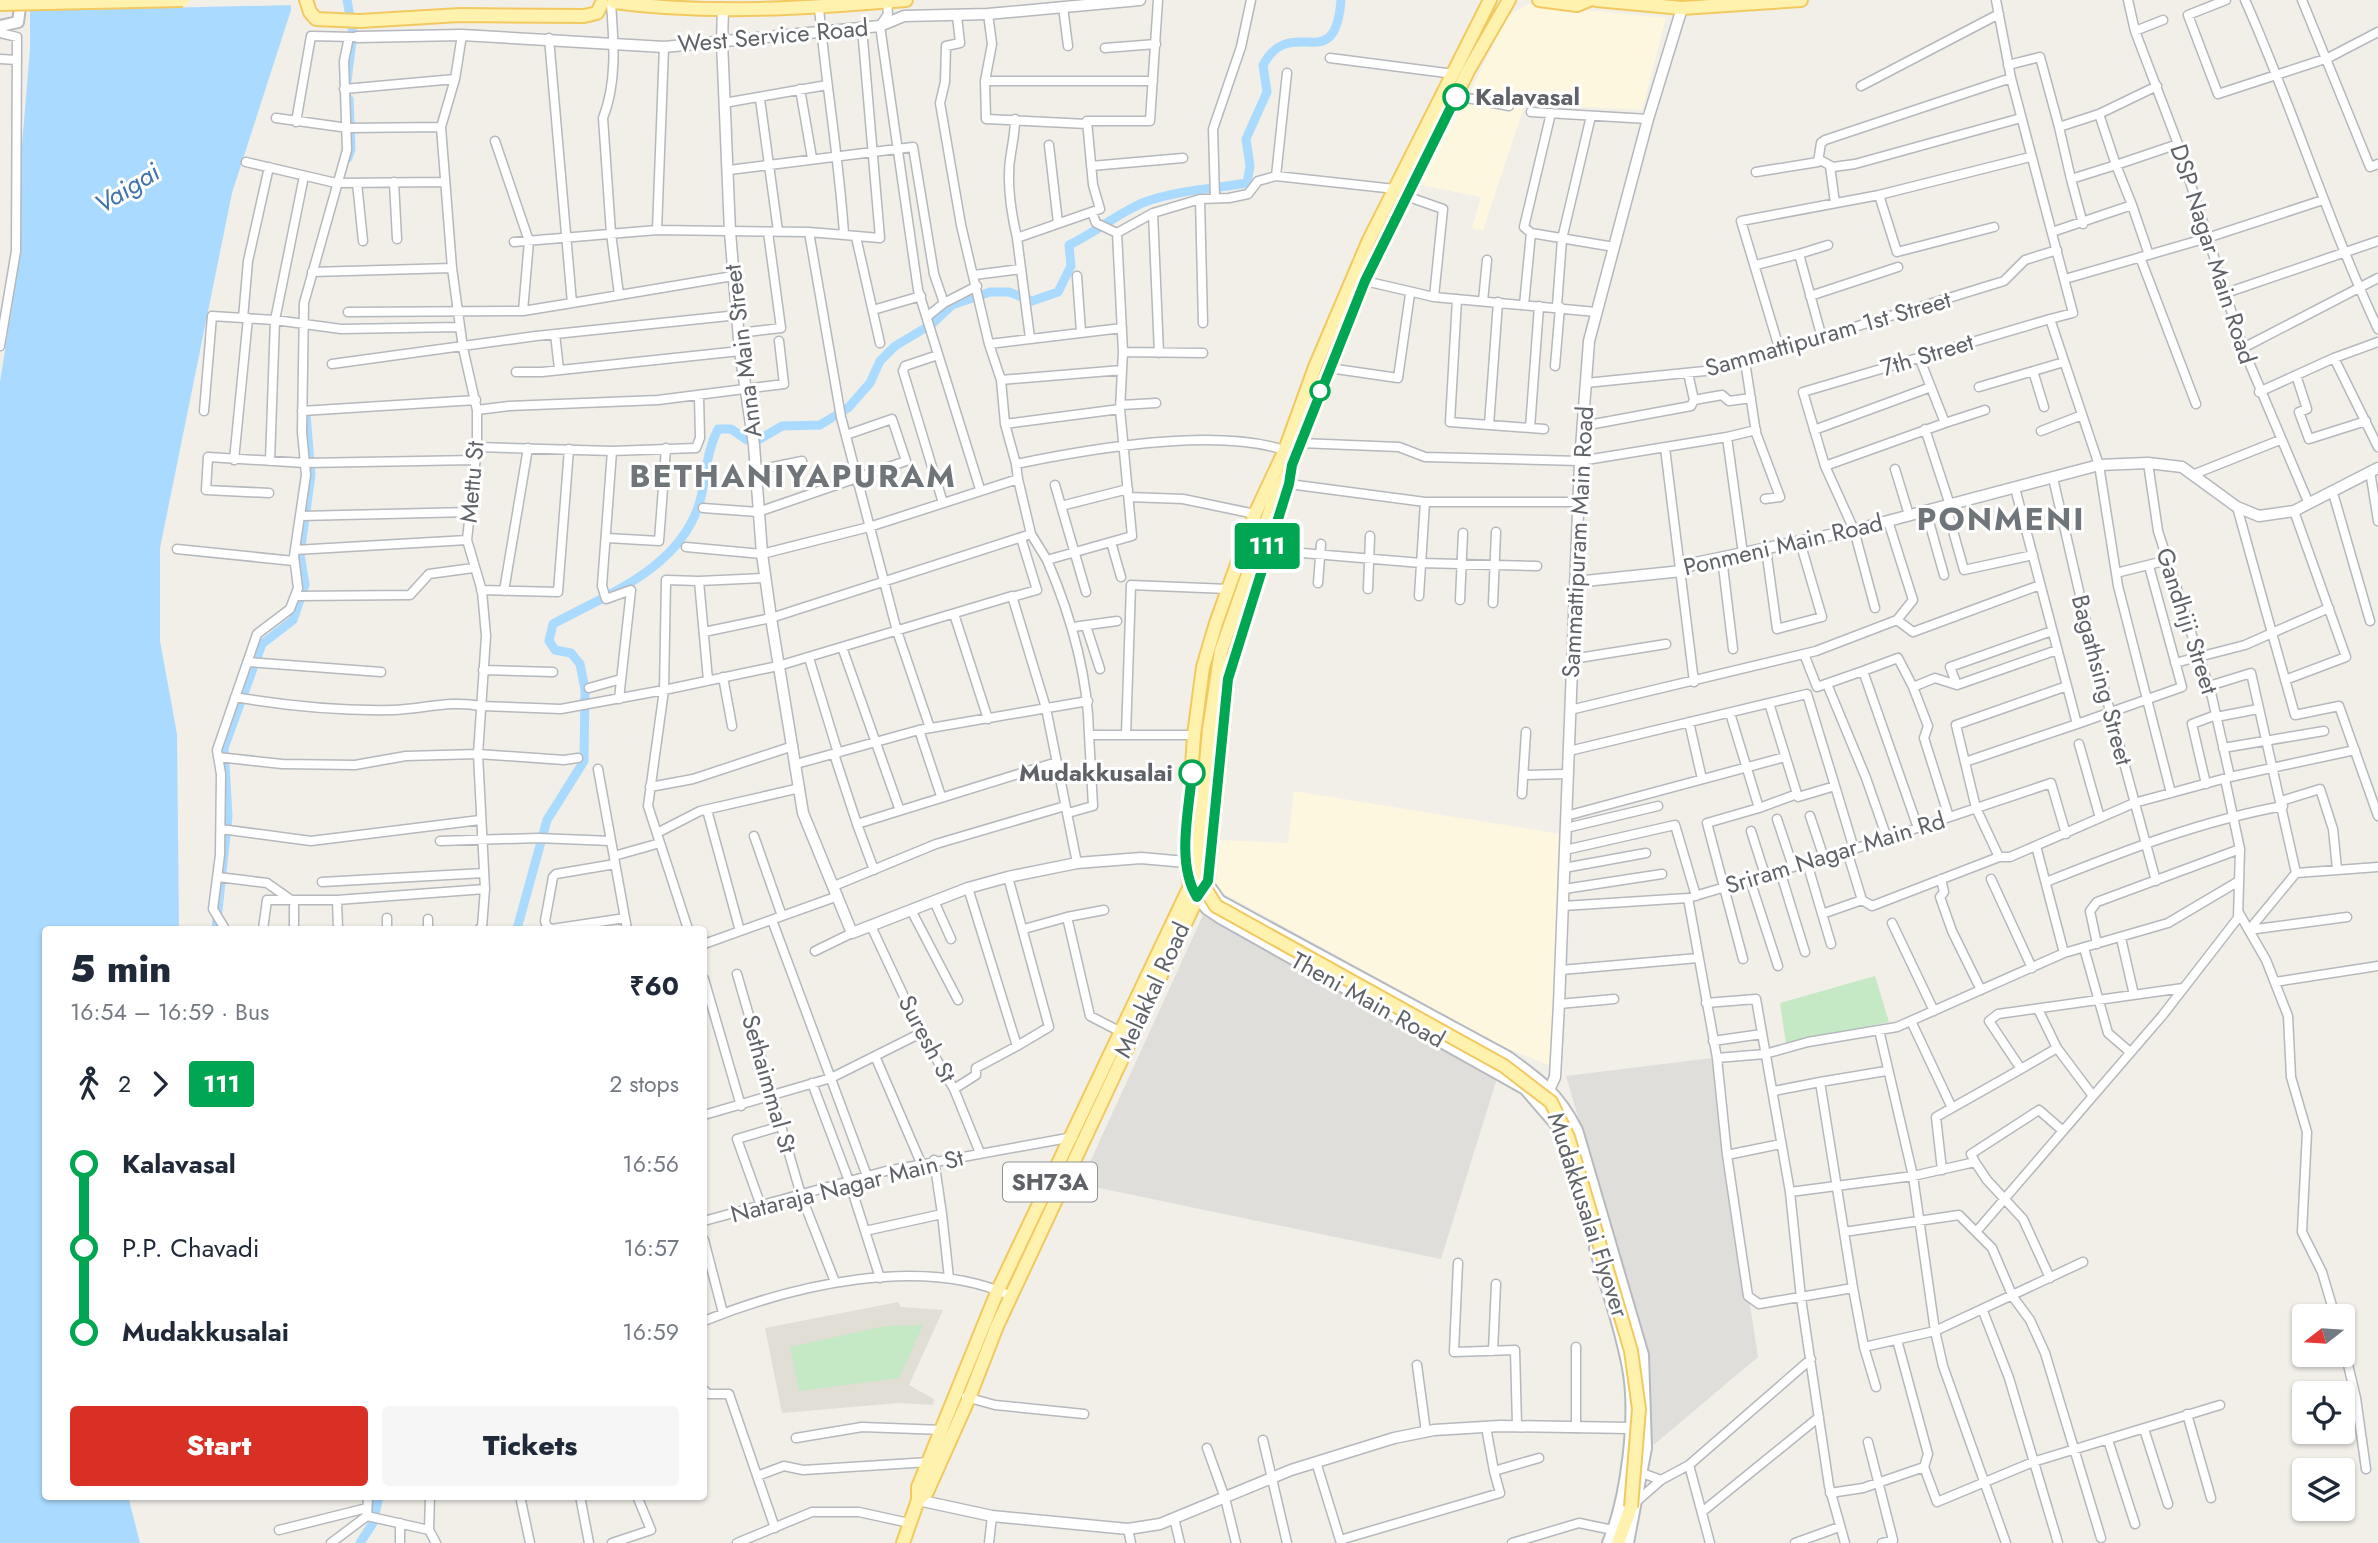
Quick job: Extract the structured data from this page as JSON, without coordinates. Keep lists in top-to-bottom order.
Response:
{
  "streets": {
    "main road": [
      "Melakkal Road",
      "Theni Main Road",
      "SH73A",
      "Mudakkusalai Flyover"
    ],
    "street": [
      "West Service Road",
      "DSP Nagar Main Road",
      "Sammattipuram 1st Street",
      "Anna Main Street",
      "7th Street",
      "Mettu St",
      "Sammattipuram Main Road",
      "Ponmeni Main Road",
      "Gandhiji Street",
      "Bagathsing Street",
      "Sriram Nagar Main Rd",
      "Suresh St",
      "Sethaimmal St",
      "Nataraja Nagar Main St"
    ]
  },
  "crossings": [
    ["West Service Road", "Anna Main Street"],
    ["West Service Road", "Mettu St"],
    ["DSP Nagar Main Road", "Ponmeni Main Road"],
    ["Sammattipuram 1st Street", "Sammattipuram Main Road"],
    ["Sammattipuram Main Road", "Ponmeni Main Road"],
    ["Sammattipuram Main Road", "Sriram Nagar Main Rd"],
    ["Sammattipuram Main Road", "Theni Main Road"],
    ["Ponmeni Main Road", "Gandhiji Street"],
    ["Ponmeni Main Road", "Bagathsing Street"],
    ["Melakkal Road", "Theni Main Road"],
    ["Melakkal Road", "Nataraja Nagar Main St"],
    ["Theni Main Road", "Mudakkusalai Flyover"],
    ["Suresh St", "Nataraja Nagar Main St"],
    ["Sethaimmal St", "Nataraja Nagar Main St"]
  ],
  "districts": ["BETHANIYAPURAM", "PONMENI"],
  "water": ["Vaigai"],
  "places": ["Kalavasal", "Mudakkusalai"],
  "lines": ["bus line 111"],
  "north": "left",
  "page": {
    "on_map": "111",
    "heading": ["5 min", "16:54 – 16:59 · Bus", "₹60"],
    "legs": ["2", "111", "2 stops"],
    "list": [
      {
        "name": "Kalavasal",
        "value": "16:56"
      },
      {
        "name": "P.P. Chavadi",
        "value": "16:57"
      },
      {
        "name": "Mudakkusalai",
        "value": "16:59"
      }
    ],
    "buttons": ["Start", "Tickets"]
  }
}
